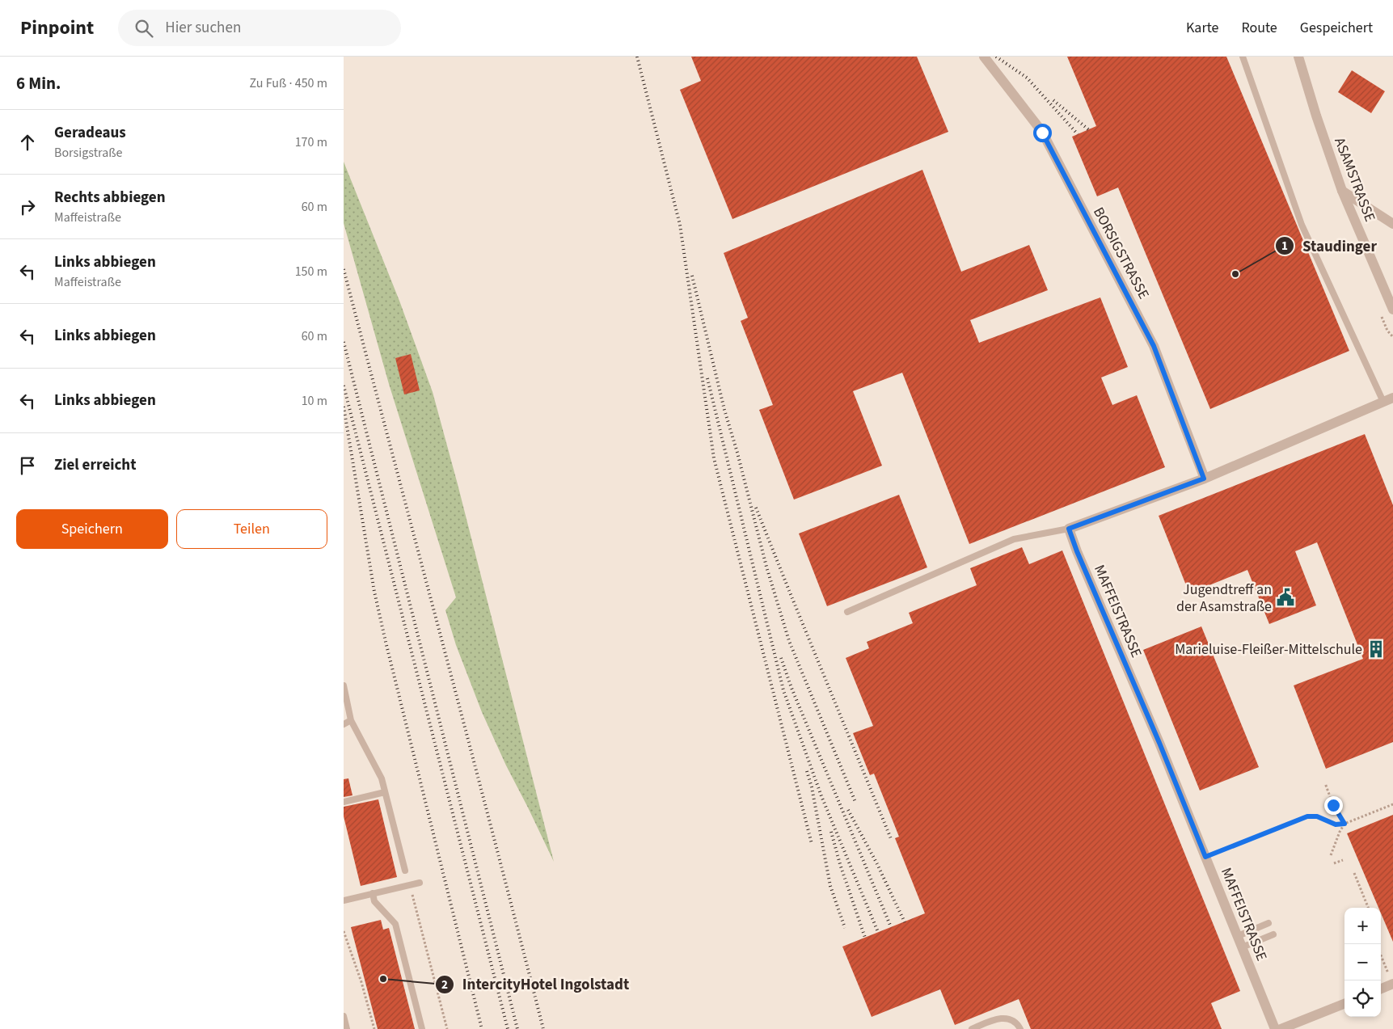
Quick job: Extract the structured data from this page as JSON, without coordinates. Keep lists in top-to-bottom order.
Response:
{
  "streets": {
    "street": ["ASAMSTRASSE", "BORSIGSTRASSE", "MAFFEISTRASSE"]
  },
  "places": {
    "other": ["Staudinger", "IntercityHotel Ingolstadt"],
    "public building": ["Jugendtreff an der Asamstraße"],
    "building": ["Marieluise-Fleißer-Mittelschule"]
  },
  "page": {
    "header": "Pinpoint",
    "search": "Hier suchen",
    "nav": ["Karte", "Route", "Gespeichert"],
    "heading": ["6 Min.", "Zu Fuß · 450 m"],
    "list": [
      ["Geradeaus", "Borsigstraße", "170 m"],
      ["Rechts abbiegen", "Maffeistraße", "60 m"],
      ["Links abbiegen", "Maffeistraße", "150 m"],
      ["Links abbiegen", "60 m"],
      ["Links abbiegen", "10 m"],
      "Ziel erreicht"
    ],
    "buttons": ["Speichern", "Teilen"],
    "map_buttons": ["+", "−"]
  }
}
